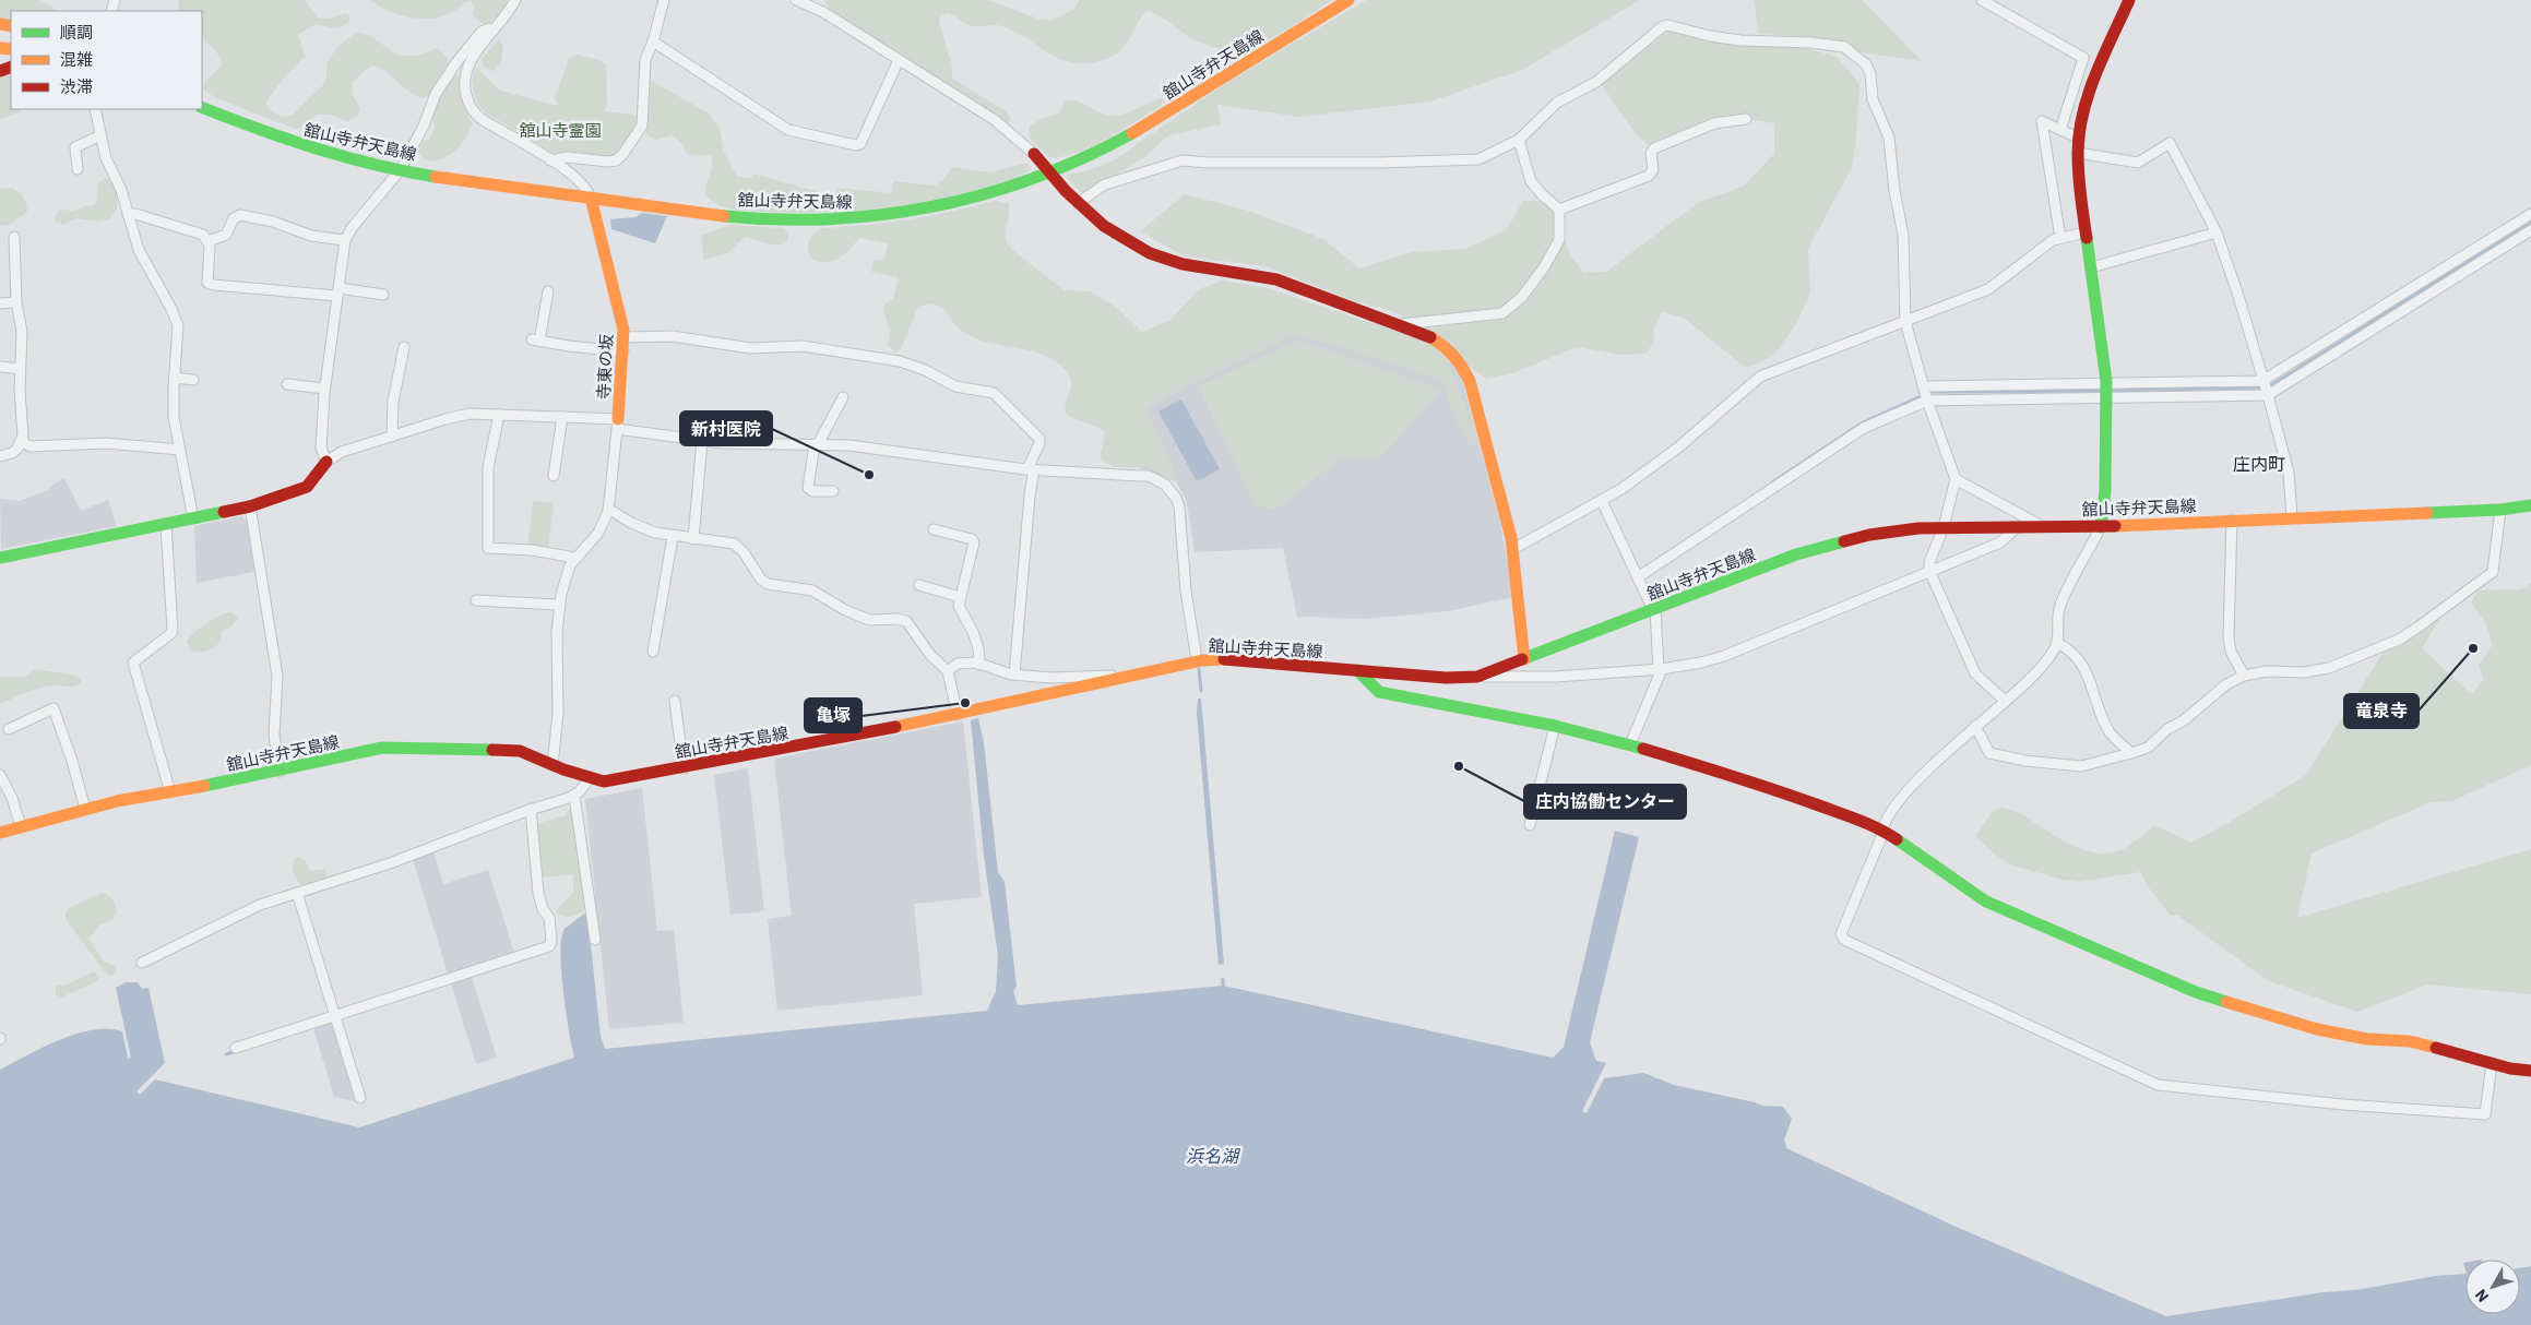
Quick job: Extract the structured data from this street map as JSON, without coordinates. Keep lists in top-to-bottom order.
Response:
{
  "streets": {
    "main road": ["舘山寺弁天島線", "寺東の坂"]
  },
  "crossings": [
    ["舘山寺弁天島線", "寺東の坂"]
  ],
  "districts": ["庄内町"],
  "water": ["浜名湖"],
  "parks": ["舘山寺霊園"],
  "places": [
    "新村医院",
    "竜泉寺",
    "亀塚",
    "庄内協働センター"
  ],
  "legend": ["順調", "混雑", "渋滞"],
  "north": "bottom left"
}
